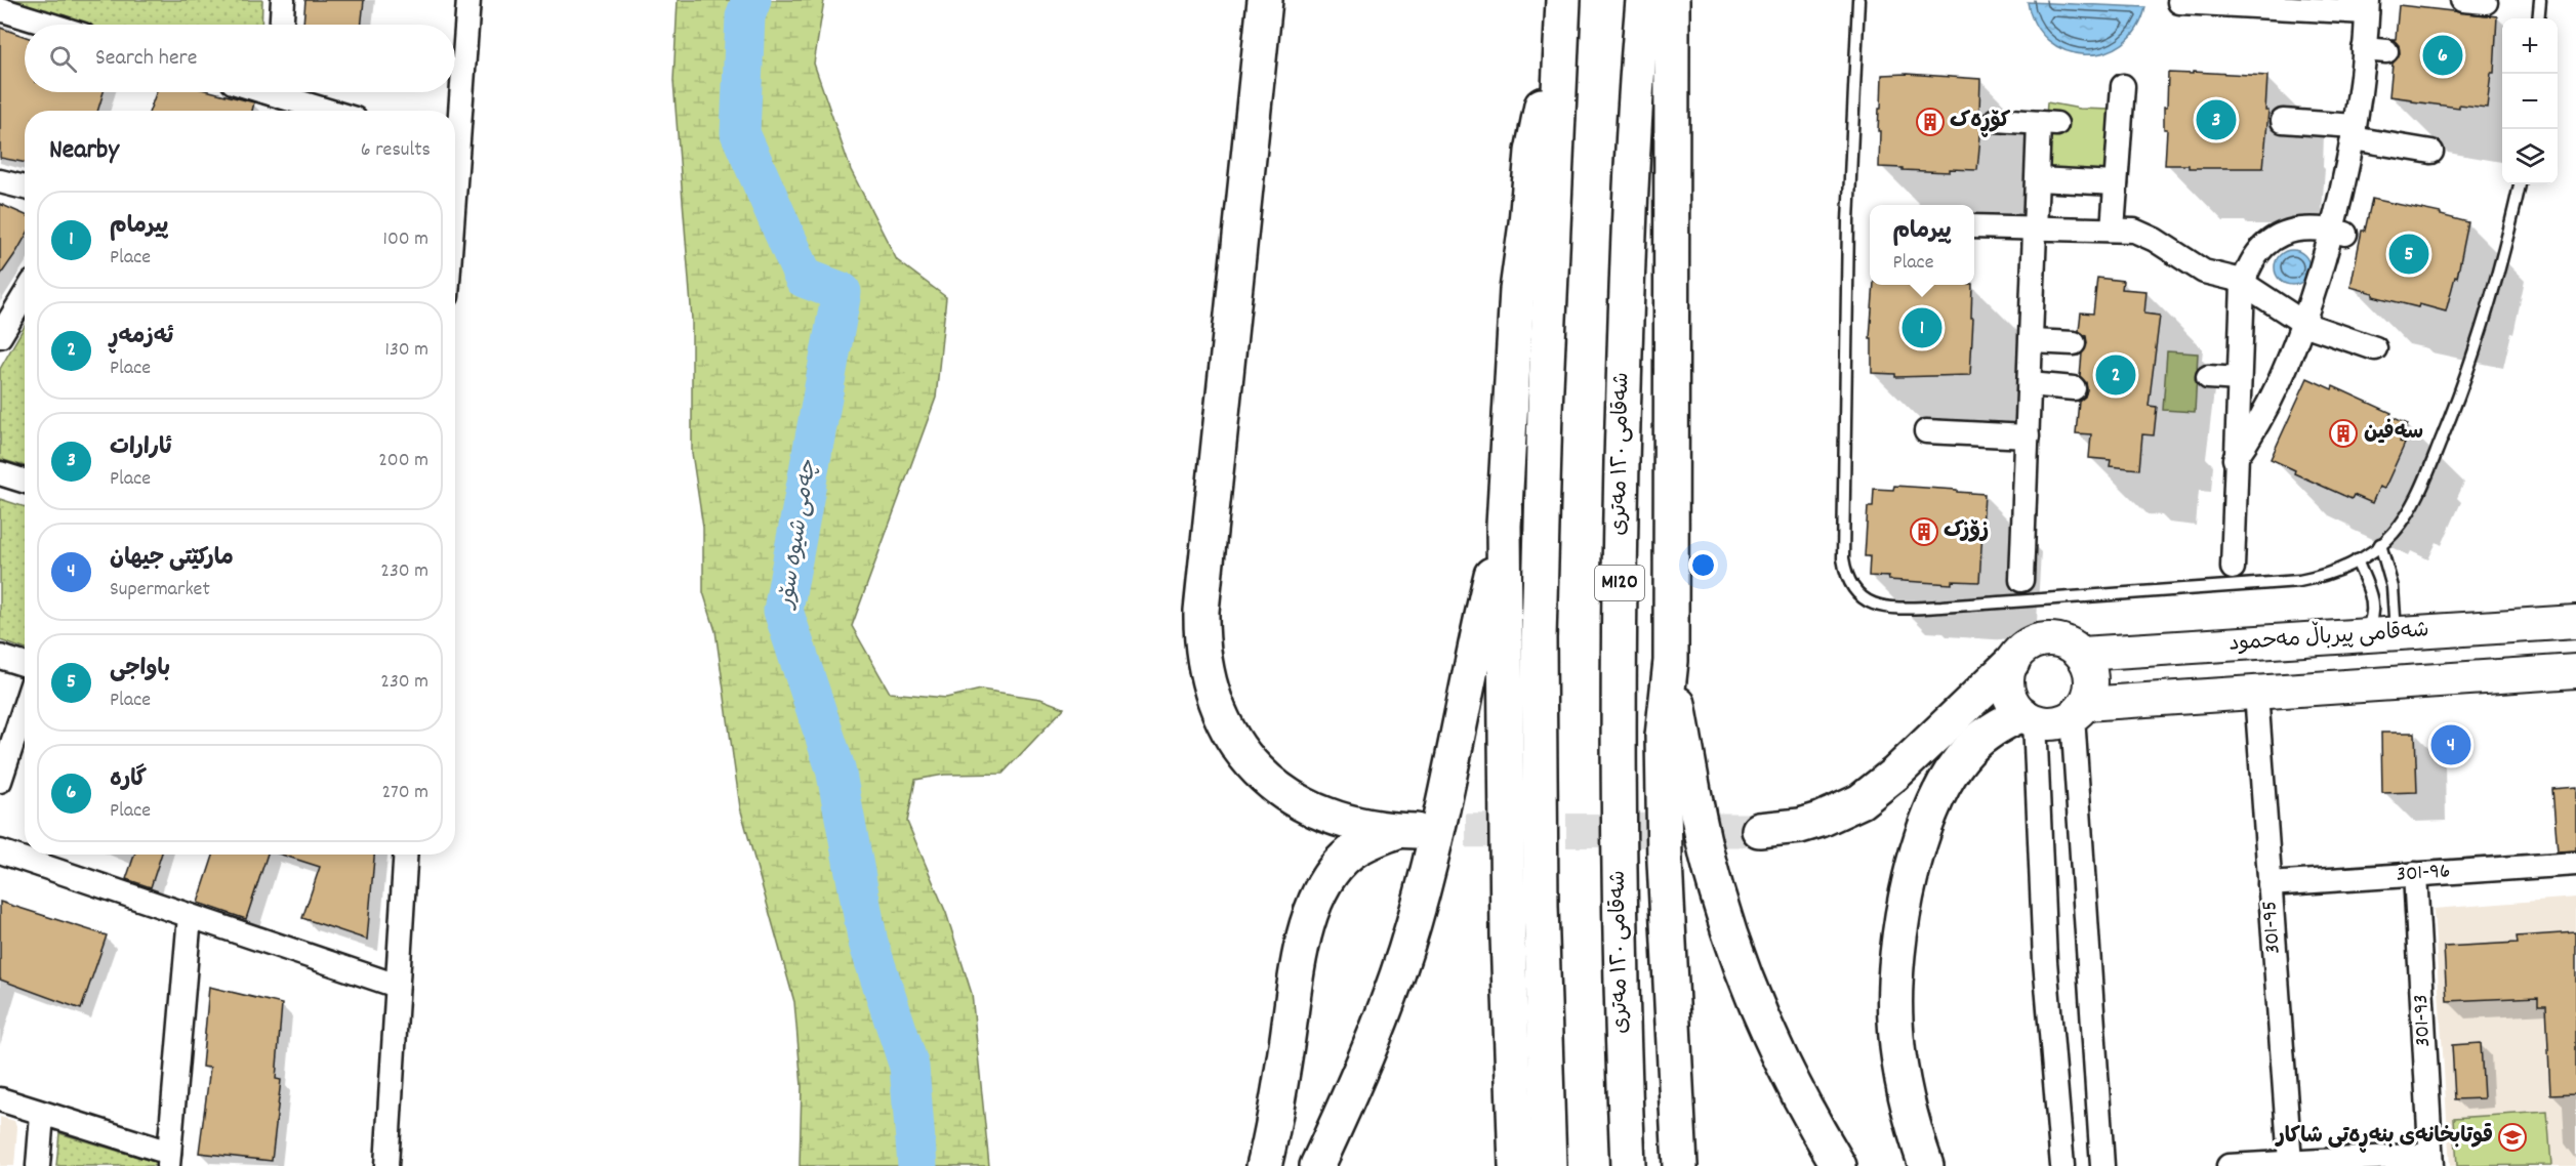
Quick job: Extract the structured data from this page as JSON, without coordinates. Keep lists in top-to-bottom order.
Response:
{
  "streets": {
    "highway": ["شەقامی ١٢٠ مەتری", "M120"],
    "main road": ["شەقامی پیرباڵ مەحمود"],
    "street": ["301-96", "301-95", "301-93"]
  },
  "crossings": [
    ["301-96", "301-95"],
    ["301-96", "301-93"]
  ],
  "water": ["چەمی شیوە سۆر"],
  "places": {
    "building": ["کۆڕەک", "سەفین", "زۆزک"],
    "school or university": ["قوتابخانەی بنەڕەتی شاکار"]
  },
  "page": {
    "map_buttons": ["+", "−"],
    "search": "Search here",
    "pins": [
      "6",
      "3",
      "5",
      "1",
      "2",
      "4"
    ],
    "heading": ["Nearby", "6 results"],
    "list": [
      {
        "mark": "1",
        "name": "پیرمام",
        "note": "Place",
        "value": "100 m"
      },
      {
        "mark": "2",
        "name": "ئەزمەڕ",
        "note": "Place",
        "value": "130 m"
      },
      {
        "mark": "3",
        "name": "ئارارات",
        "note": "Place",
        "value": "200 m"
      },
      {
        "mark": "4",
        "name": "مارکێتی جیهان",
        "note": "Supermarket",
        "value": "230 m"
      },
      {
        "mark": "5",
        "name": "باواجی",
        "note": "Place",
        "value": "230 m"
      },
      {
        "mark": "6",
        "name": "گارە",
        "note": "Place",
        "value": "270 m"
      }
    ],
    "popup": ["پیرمام", "Place"]
  }
}
